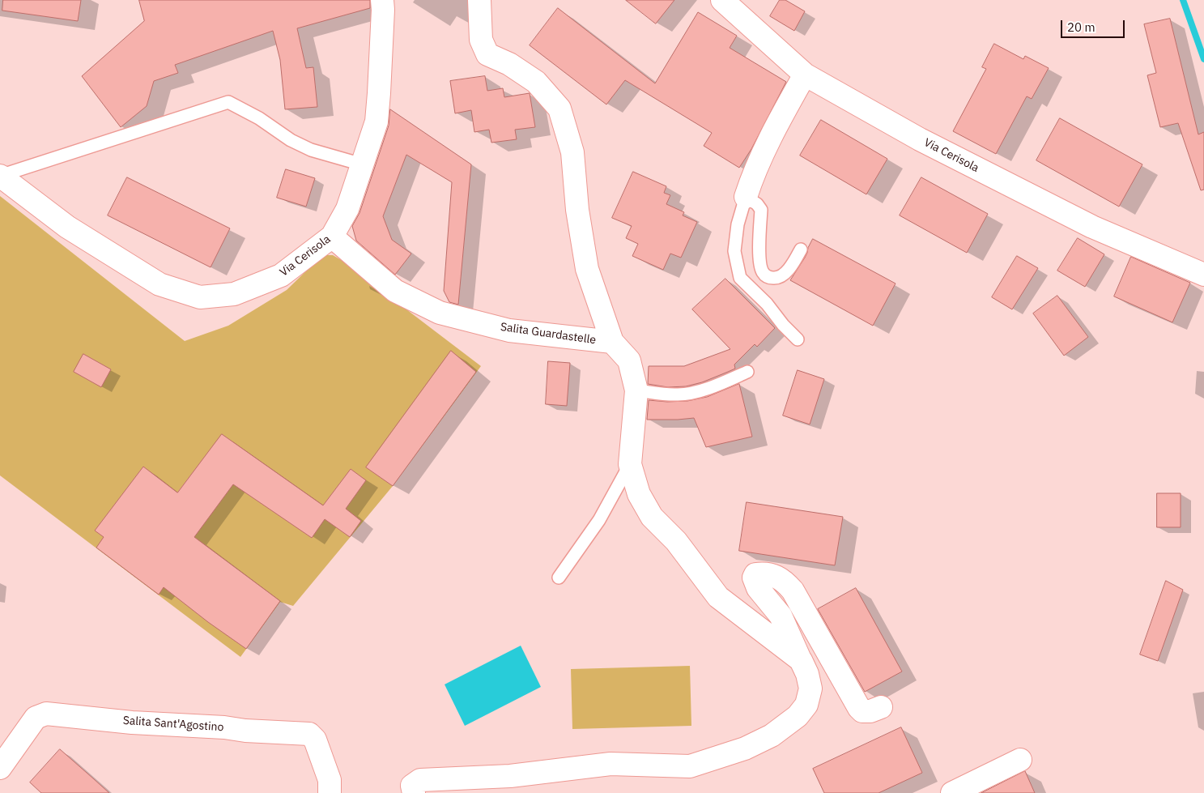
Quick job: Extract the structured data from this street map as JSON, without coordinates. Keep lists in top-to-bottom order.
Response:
{
  "streets": {
    "street": ["Via Cerisola", "Salita Guardastelle", "Salita Sant'Agostino"]
  },
  "crossings": [
    ["Via Cerisola", "Salita Guardastelle"]
  ],
  "scale_bar": "20 m"
}
